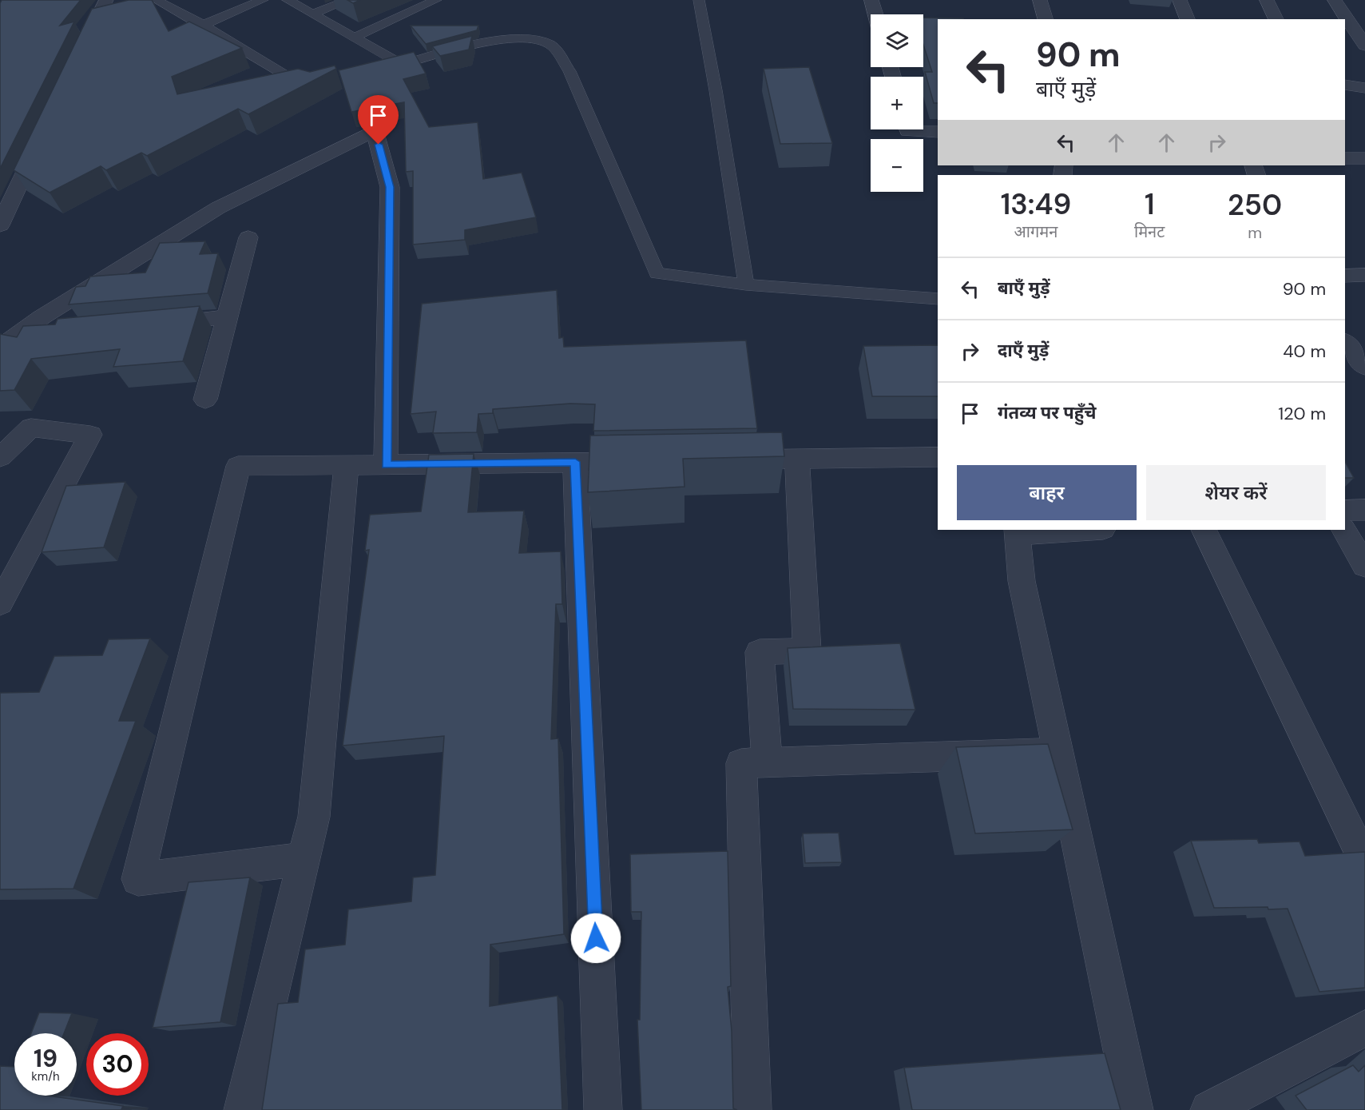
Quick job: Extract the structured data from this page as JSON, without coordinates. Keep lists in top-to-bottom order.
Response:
{
  "page": {
    "map_buttons": ["+", "−"],
    "turn": ["90 m", "बाएँ मुड़ें"],
    "eta": [
      "13:49",
      "आगमन",
      "1",
      "मिनट",
      "250",
      "m"
    ],
    "list": [
      {
        "name": "बाएँ मुड़ें",
        "value": "90 m"
      },
      {
        "name": "दाएँ मुड़ें",
        "value": "40 m"
      },
      {
        "name": "गंतव्य पर पहुँचे",
        "value": "120 m"
      }
    ],
    "buttons": ["बाहर", "शेयर करें"],
    "speed": "19 km/h",
    "limit": "30"
  }
}
